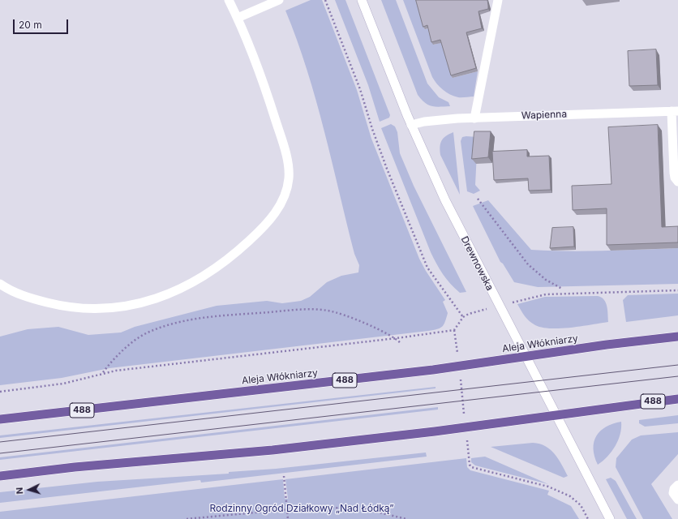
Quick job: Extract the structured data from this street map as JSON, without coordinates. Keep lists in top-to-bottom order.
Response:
{
  "streets": {
    "main road": [
      "Wapienna",
      "Drewnowska",
      "Aleja Włókniarzy",
      "488"
    ]
  },
  "crossings": [
    ["Wapienna", "Drewnowska"],
    ["Drewnowska", "Aleja Włókniarzy"],
    ["Drewnowska", "488"]
  ],
  "parks": ["Rodzinny Ogród Działkowy „Nad Łódką”"],
  "scale_bar": "20 m",
  "north": "left"
}
